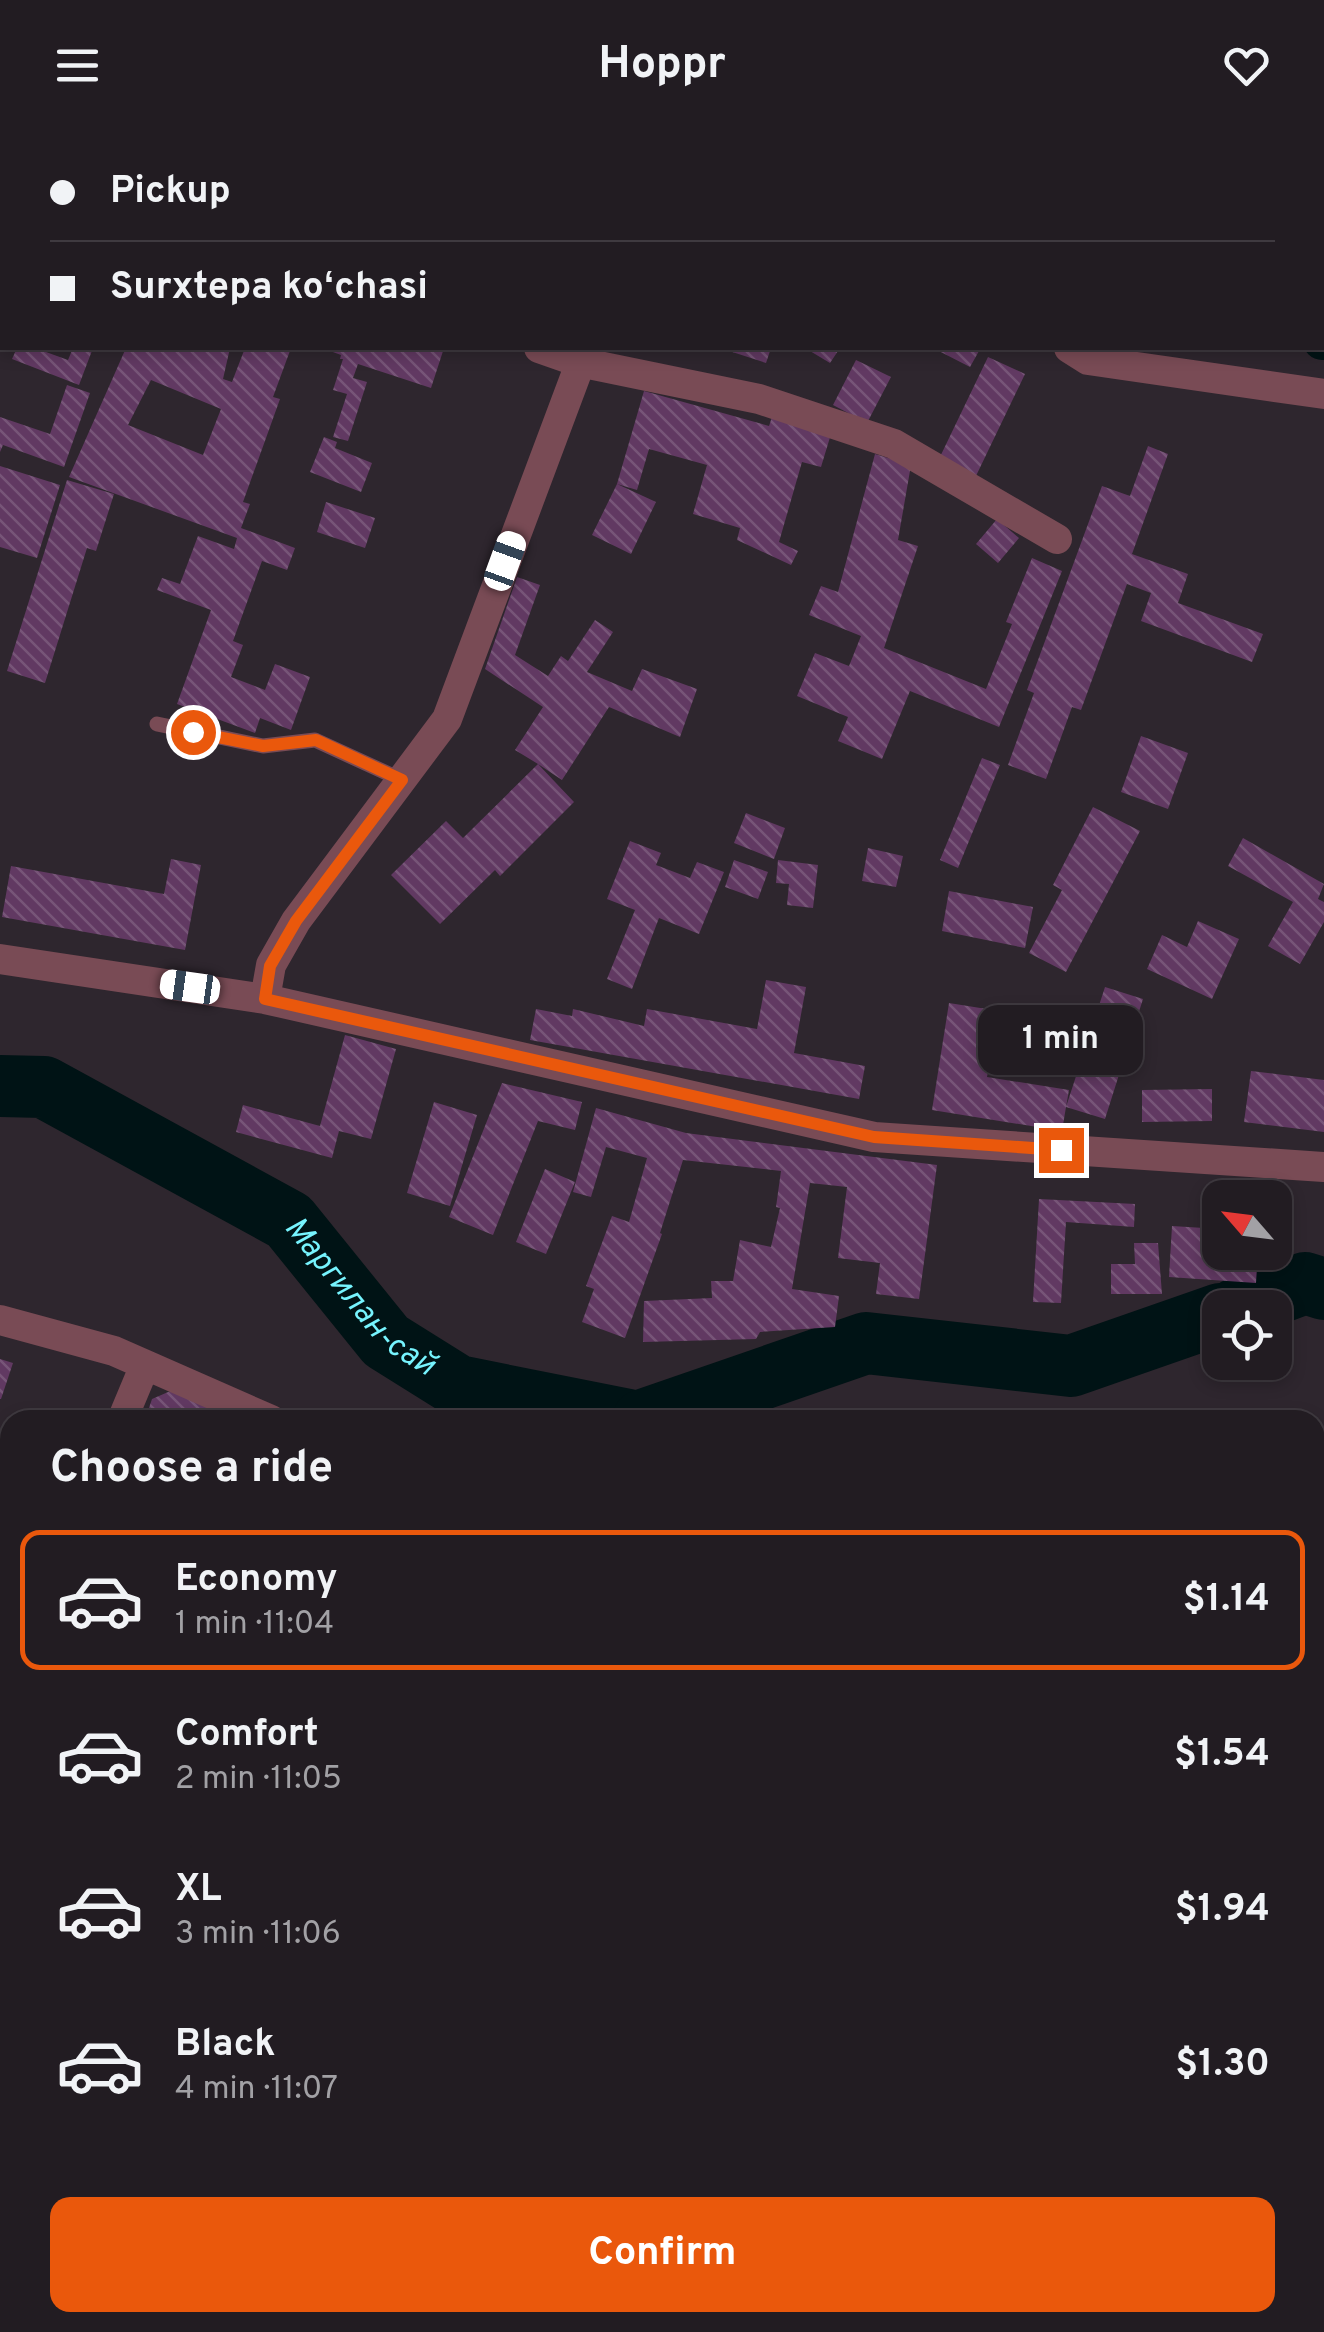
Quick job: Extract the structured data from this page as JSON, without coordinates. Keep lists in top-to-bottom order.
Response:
{
  "water": ["Маргилан-сай"],
  "north": "top left",
  "page": {
    "header": "Hoppr",
    "banner": ["Pickup", "Surxtepa koʻchasi"],
    "bubble": "1 min",
    "heading": "Choose a ride",
    "list": [
      {
        "name": "Economy",
        "note": "1 min · 11:04",
        "value": "$1.14"
      },
      {
        "name": "Comfort",
        "note": "2 min · 11:05",
        "value": "$1.54"
      },
      {
        "name": "XL",
        "note": "3 min · 11:06",
        "value": "$1.94"
      },
      {
        "name": "Black",
        "note": "4 min · 11:07",
        "value": "$1.30"
      }
    ],
    "buttons": "Confirm"
  }
}
